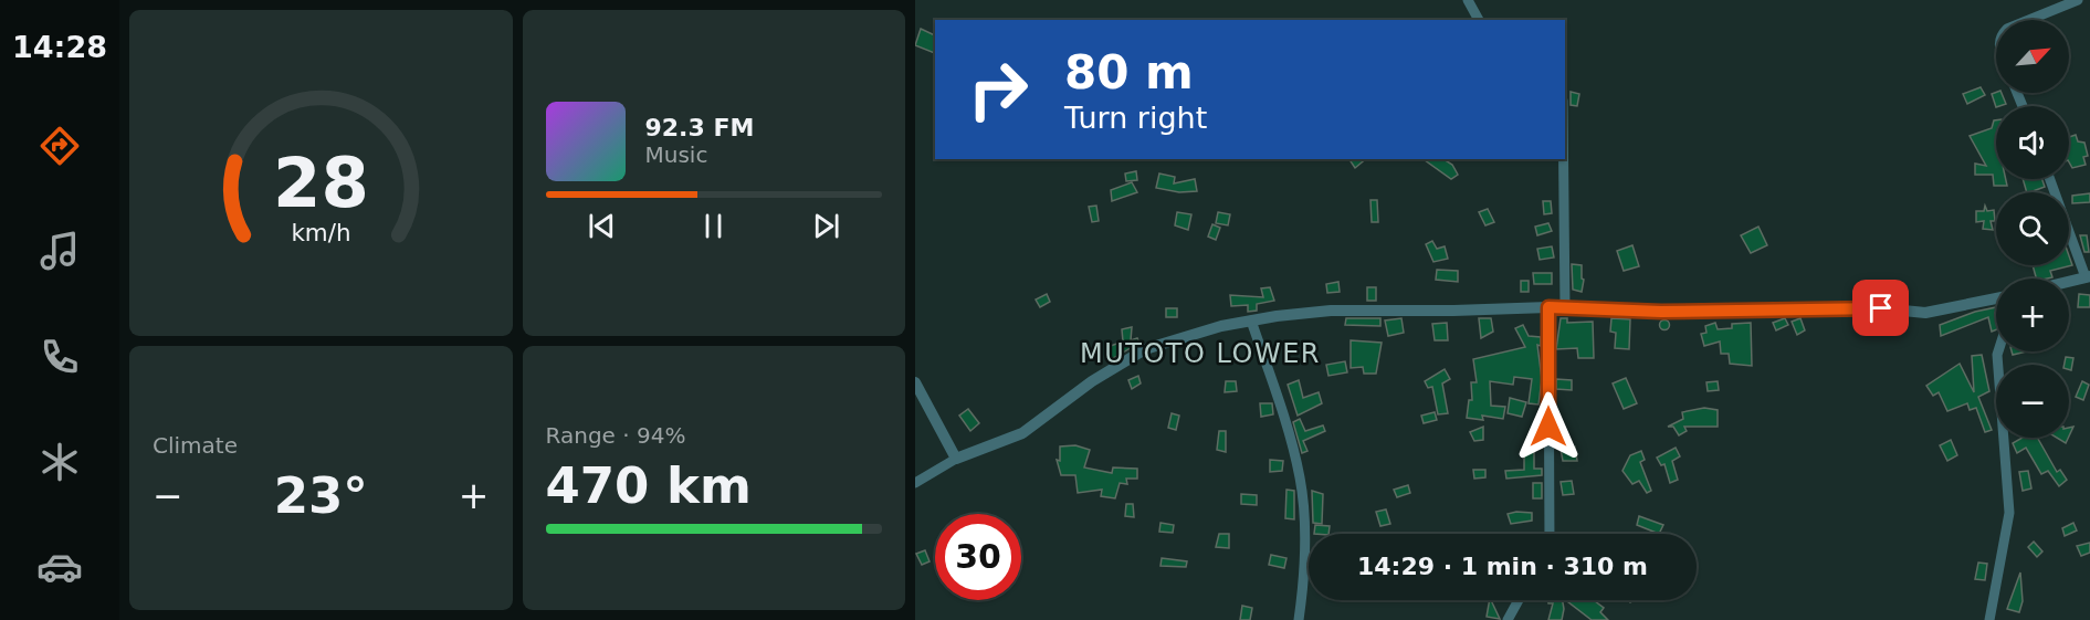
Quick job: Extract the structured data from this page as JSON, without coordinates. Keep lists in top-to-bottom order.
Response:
{
  "districts": ["MUTOTO LOWER"],
  "north": "top right",
  "page": {
    "tabs": "14:28",
    "map_buttons": ["+", "−"],
    "turn": ["80 m", "Turn right"],
    "song": ["92.3 FM", "Music"],
    "tile": [
      "Climate",
      ["Range · 94%", "470 km"]
    ],
    "heat": ["−", "23°", "+"],
    "limit": "30",
    "trip": "14:29 · 1 min · 310 m",
    "gauge": ["28", "km/h"]
  }
}
